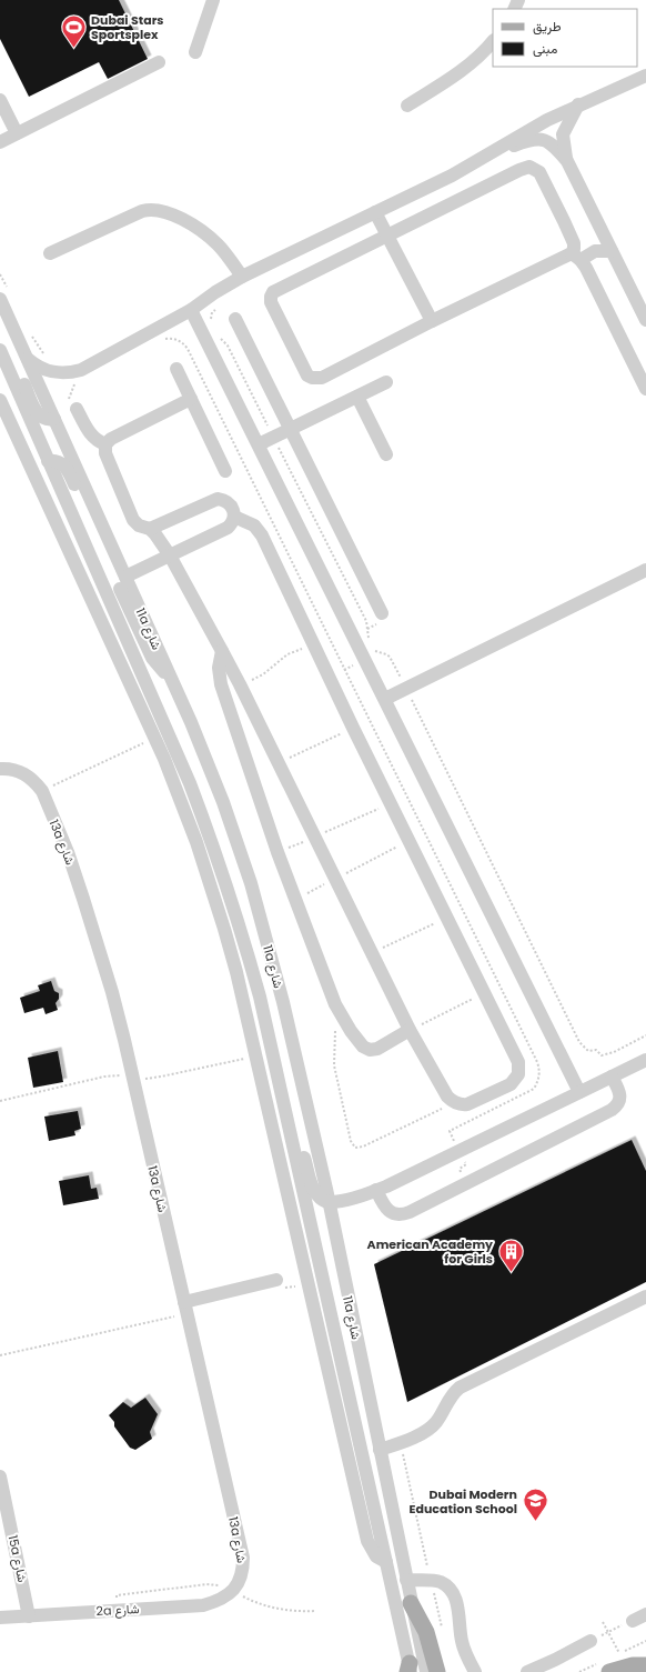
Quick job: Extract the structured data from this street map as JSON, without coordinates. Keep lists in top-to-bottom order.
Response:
{
  "streets": {
    "street": [
      "11a شارع",
      "13a شارع",
      "15a شارع",
      "2a شارع"
    ]
  },
  "crossings": [
    ["13a شارع", "2a شارع"],
    ["15a شارع", "2a شارع"]
  ],
  "places": {
    "sports": ["Dubai Stars Sportsplex"],
    "building": ["American Academy for Girls"],
    "school or university": ["Dubai Modern Education School"]
  },
  "legend": ["طريق", "مبنى"]
}
